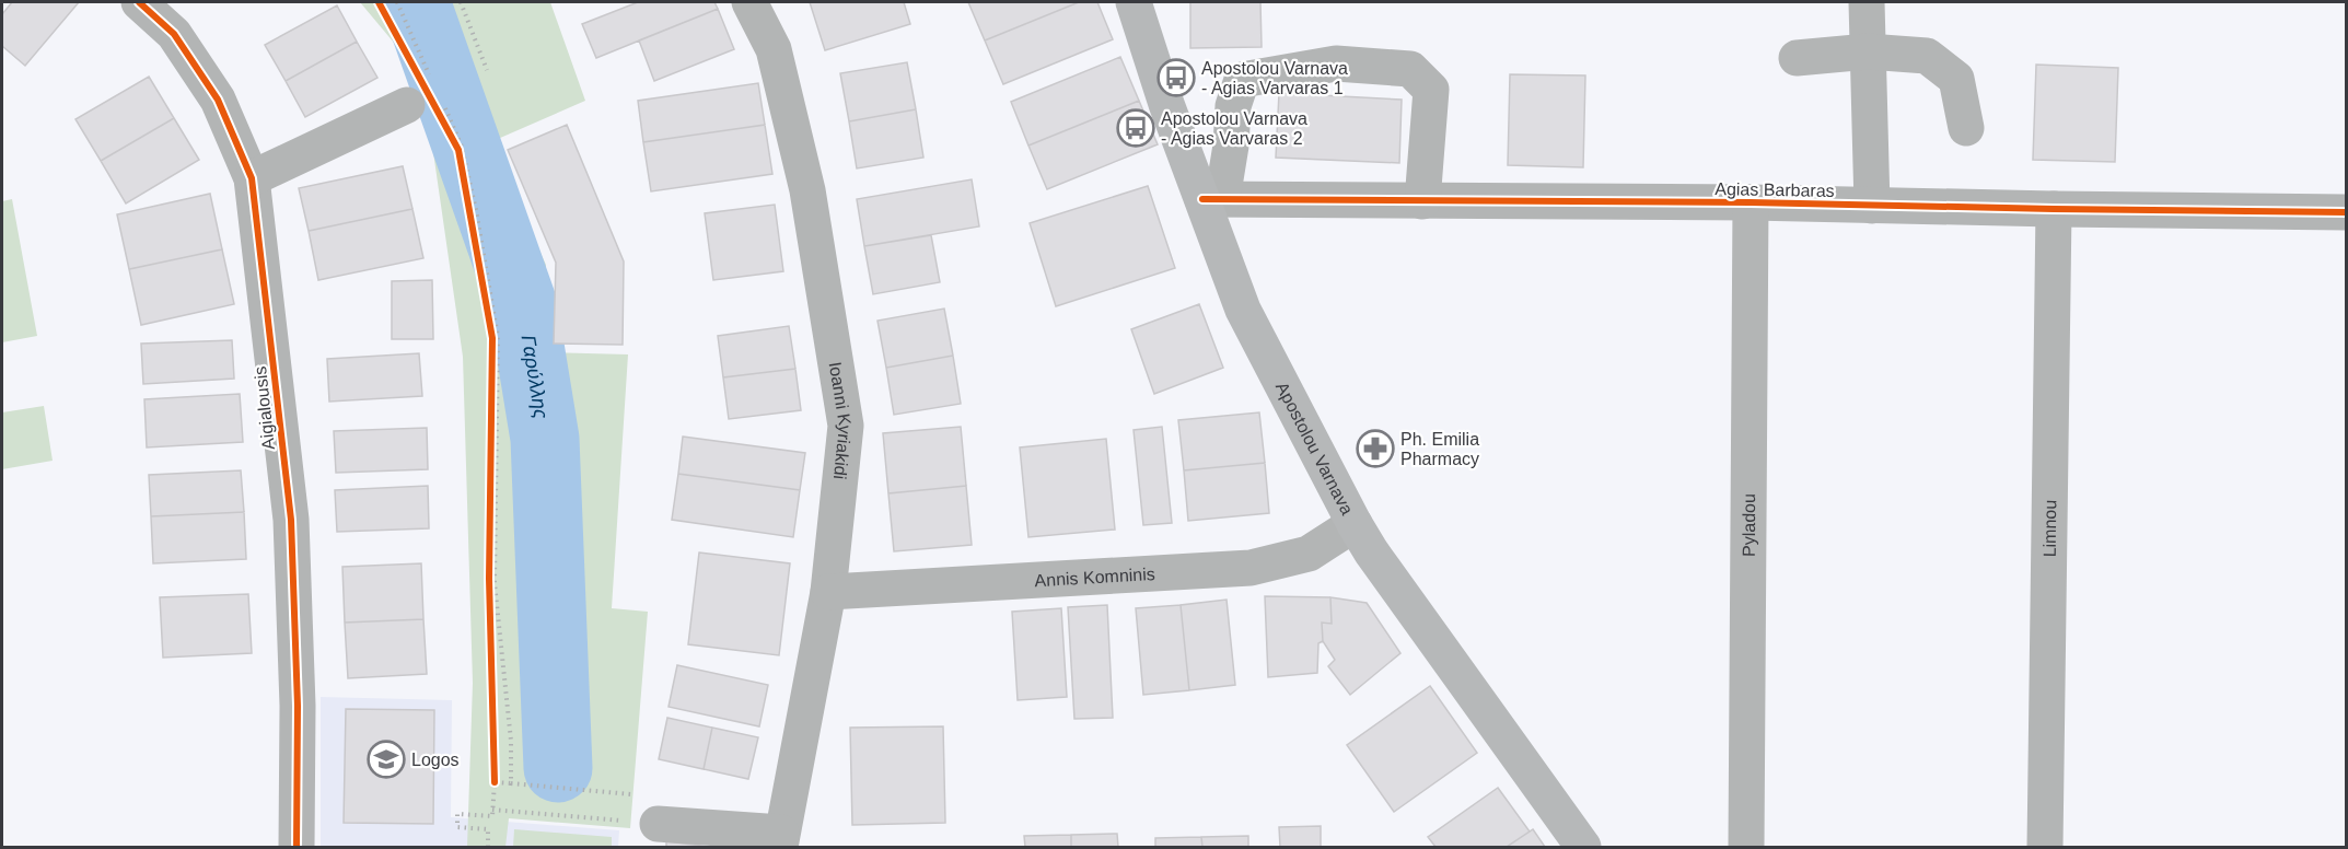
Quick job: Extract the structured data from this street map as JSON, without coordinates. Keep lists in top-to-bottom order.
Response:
{
  "streets": {
    "main road": ["Apostolou Varnava"],
    "street": [
      "Agias Barbaras",
      "Aigialousis",
      "Ioanni Kyriakidi",
      "Pyladou",
      "Limnou",
      "Annis Komninis"
    ]
  },
  "crossings": [
    ["Agias Barbaras", "Apostolou Varnava"],
    ["Agias Barbaras", "Pyladou"],
    ["Agias Barbaras", "Limnou"],
    ["Ioanni Kyriakidi", "Annis Komninis"],
    ["Apostolou Varnava", "Annis Komninis"]
  ],
  "water": ["Γαρύλλης"],
  "places": {
    "bus stop": ["Apostolou Varnava - Agias Varvaras 1", "Apostolou Varnava - Agias Varvaras 2"],
    "pharmacy": ["Ph. Emilia Pharmacy"],
    "school or university": ["Logos"]
  }
}
